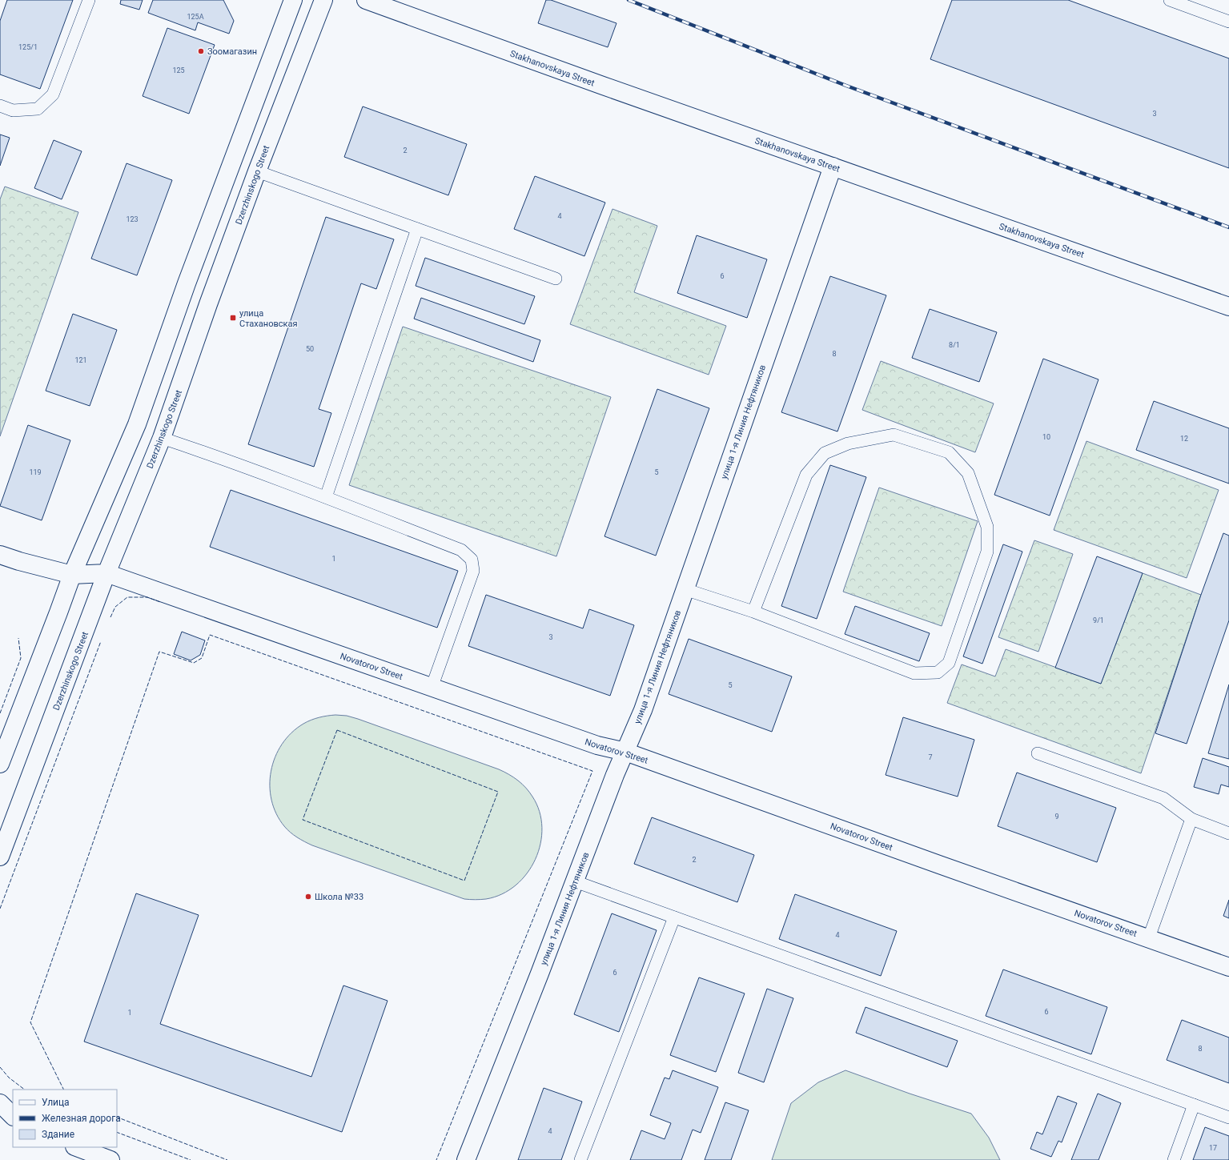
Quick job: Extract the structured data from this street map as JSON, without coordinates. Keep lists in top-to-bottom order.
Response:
{
  "streets": {
    "street": [
      "Stakhanovskaya Street",
      "Dzerzhinskogo Street",
      "улица 1-я Линия Нефтяников",
      "Novatorov Street"
    ]
  },
  "crossings": [
    ["Stakhanovskaya Street", "улица 1-я Линия Нефтяников"],
    ["Dzerzhinskogo Street", "Novatorov Street"],
    ["улица 1-я Линия Нефтяников", "Novatorov Street"]
  ],
  "places": {
    "other": ["Зоомагазин", "Школа №33"],
    "transit": ["улица Стахановская"]
  },
  "house_numbers": [
    "125А",
    "125/1",
    "125",
    "3",
    "2",
    "4",
    "123",
    "6",
    "8/1",
    "50",
    "8",
    "121",
    "10",
    "12",
    "119",
    "5",
    "1",
    "9/1",
    "3",
    "5",
    "7",
    "9",
    "2",
    "4",
    "6",
    "6",
    "1",
    "8",
    "4",
    "17"
  ],
  "legend": ["Улица", "Железная дорога", "Здание"]
}
